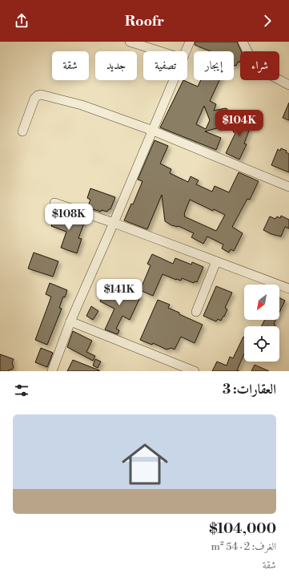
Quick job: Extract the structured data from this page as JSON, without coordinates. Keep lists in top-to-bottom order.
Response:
{
  "north": "bottom left",
  "page": {
    "header": "Roofr",
    "chip": [
      "شراء",
      "إيجار",
      "تصفية",
      "جديد",
      "شقة"
    ],
    "price": ["$104K", "$108K", "$141K"],
    "heading": "العقارات: 3",
    "list": [
      {
        "name": "$104,000",
        "note": "الغرف: 2 · 54 m² · شقة"
      }
    ]
  }
}
